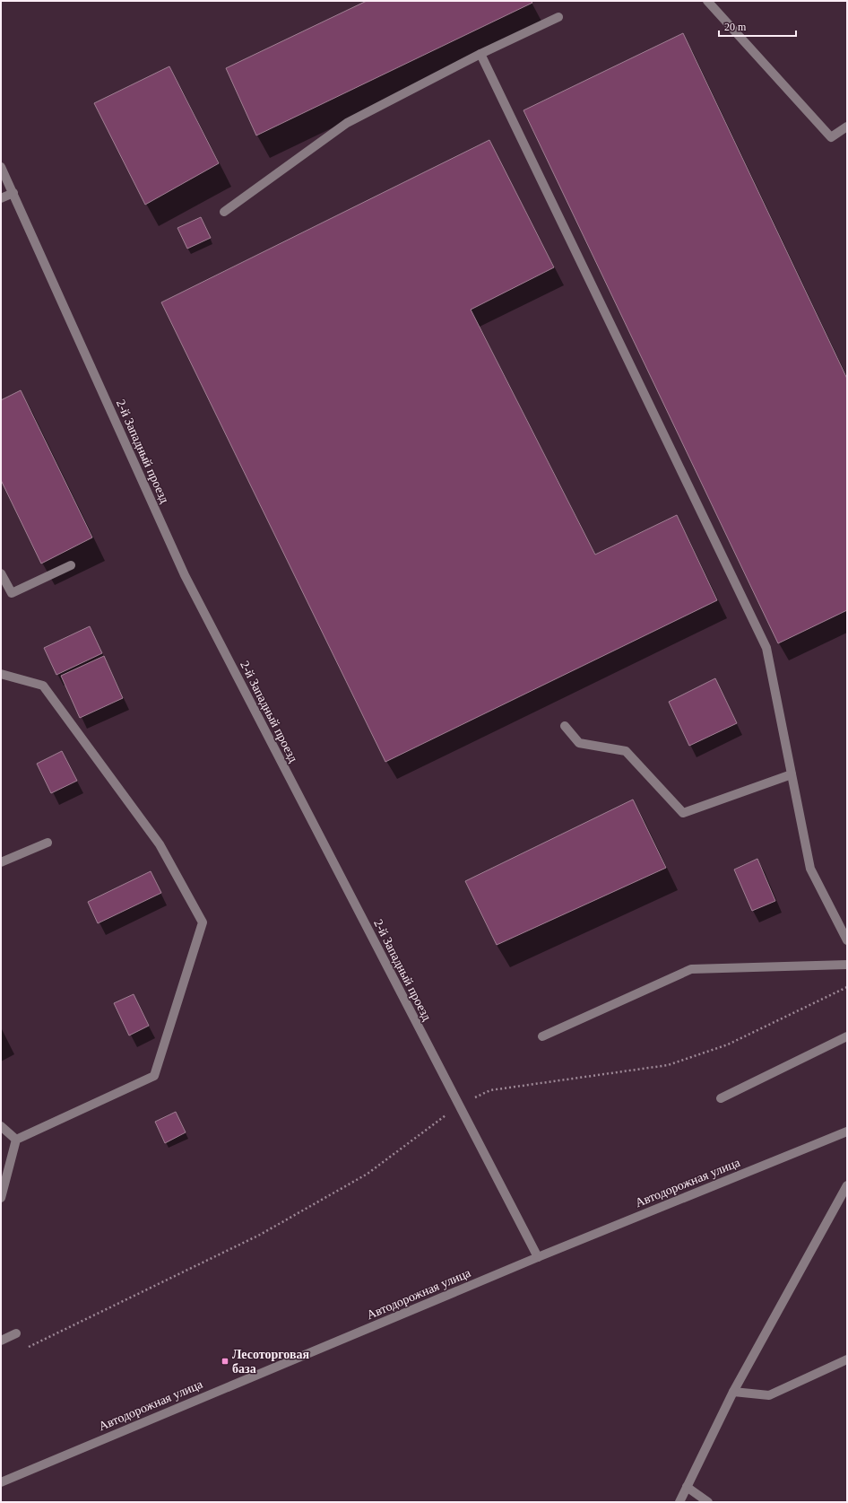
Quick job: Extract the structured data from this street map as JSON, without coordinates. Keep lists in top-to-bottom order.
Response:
{
  "streets": {
    "street": ["2-й Западный проезд", "Автодорожная улица"]
  },
  "crossings": [
    ["2-й Западный проезд", "Автодорожная улица"]
  ],
  "places": {
    "transit": ["Лесоторговая база"]
  },
  "scale_bar": "20 m"
}
